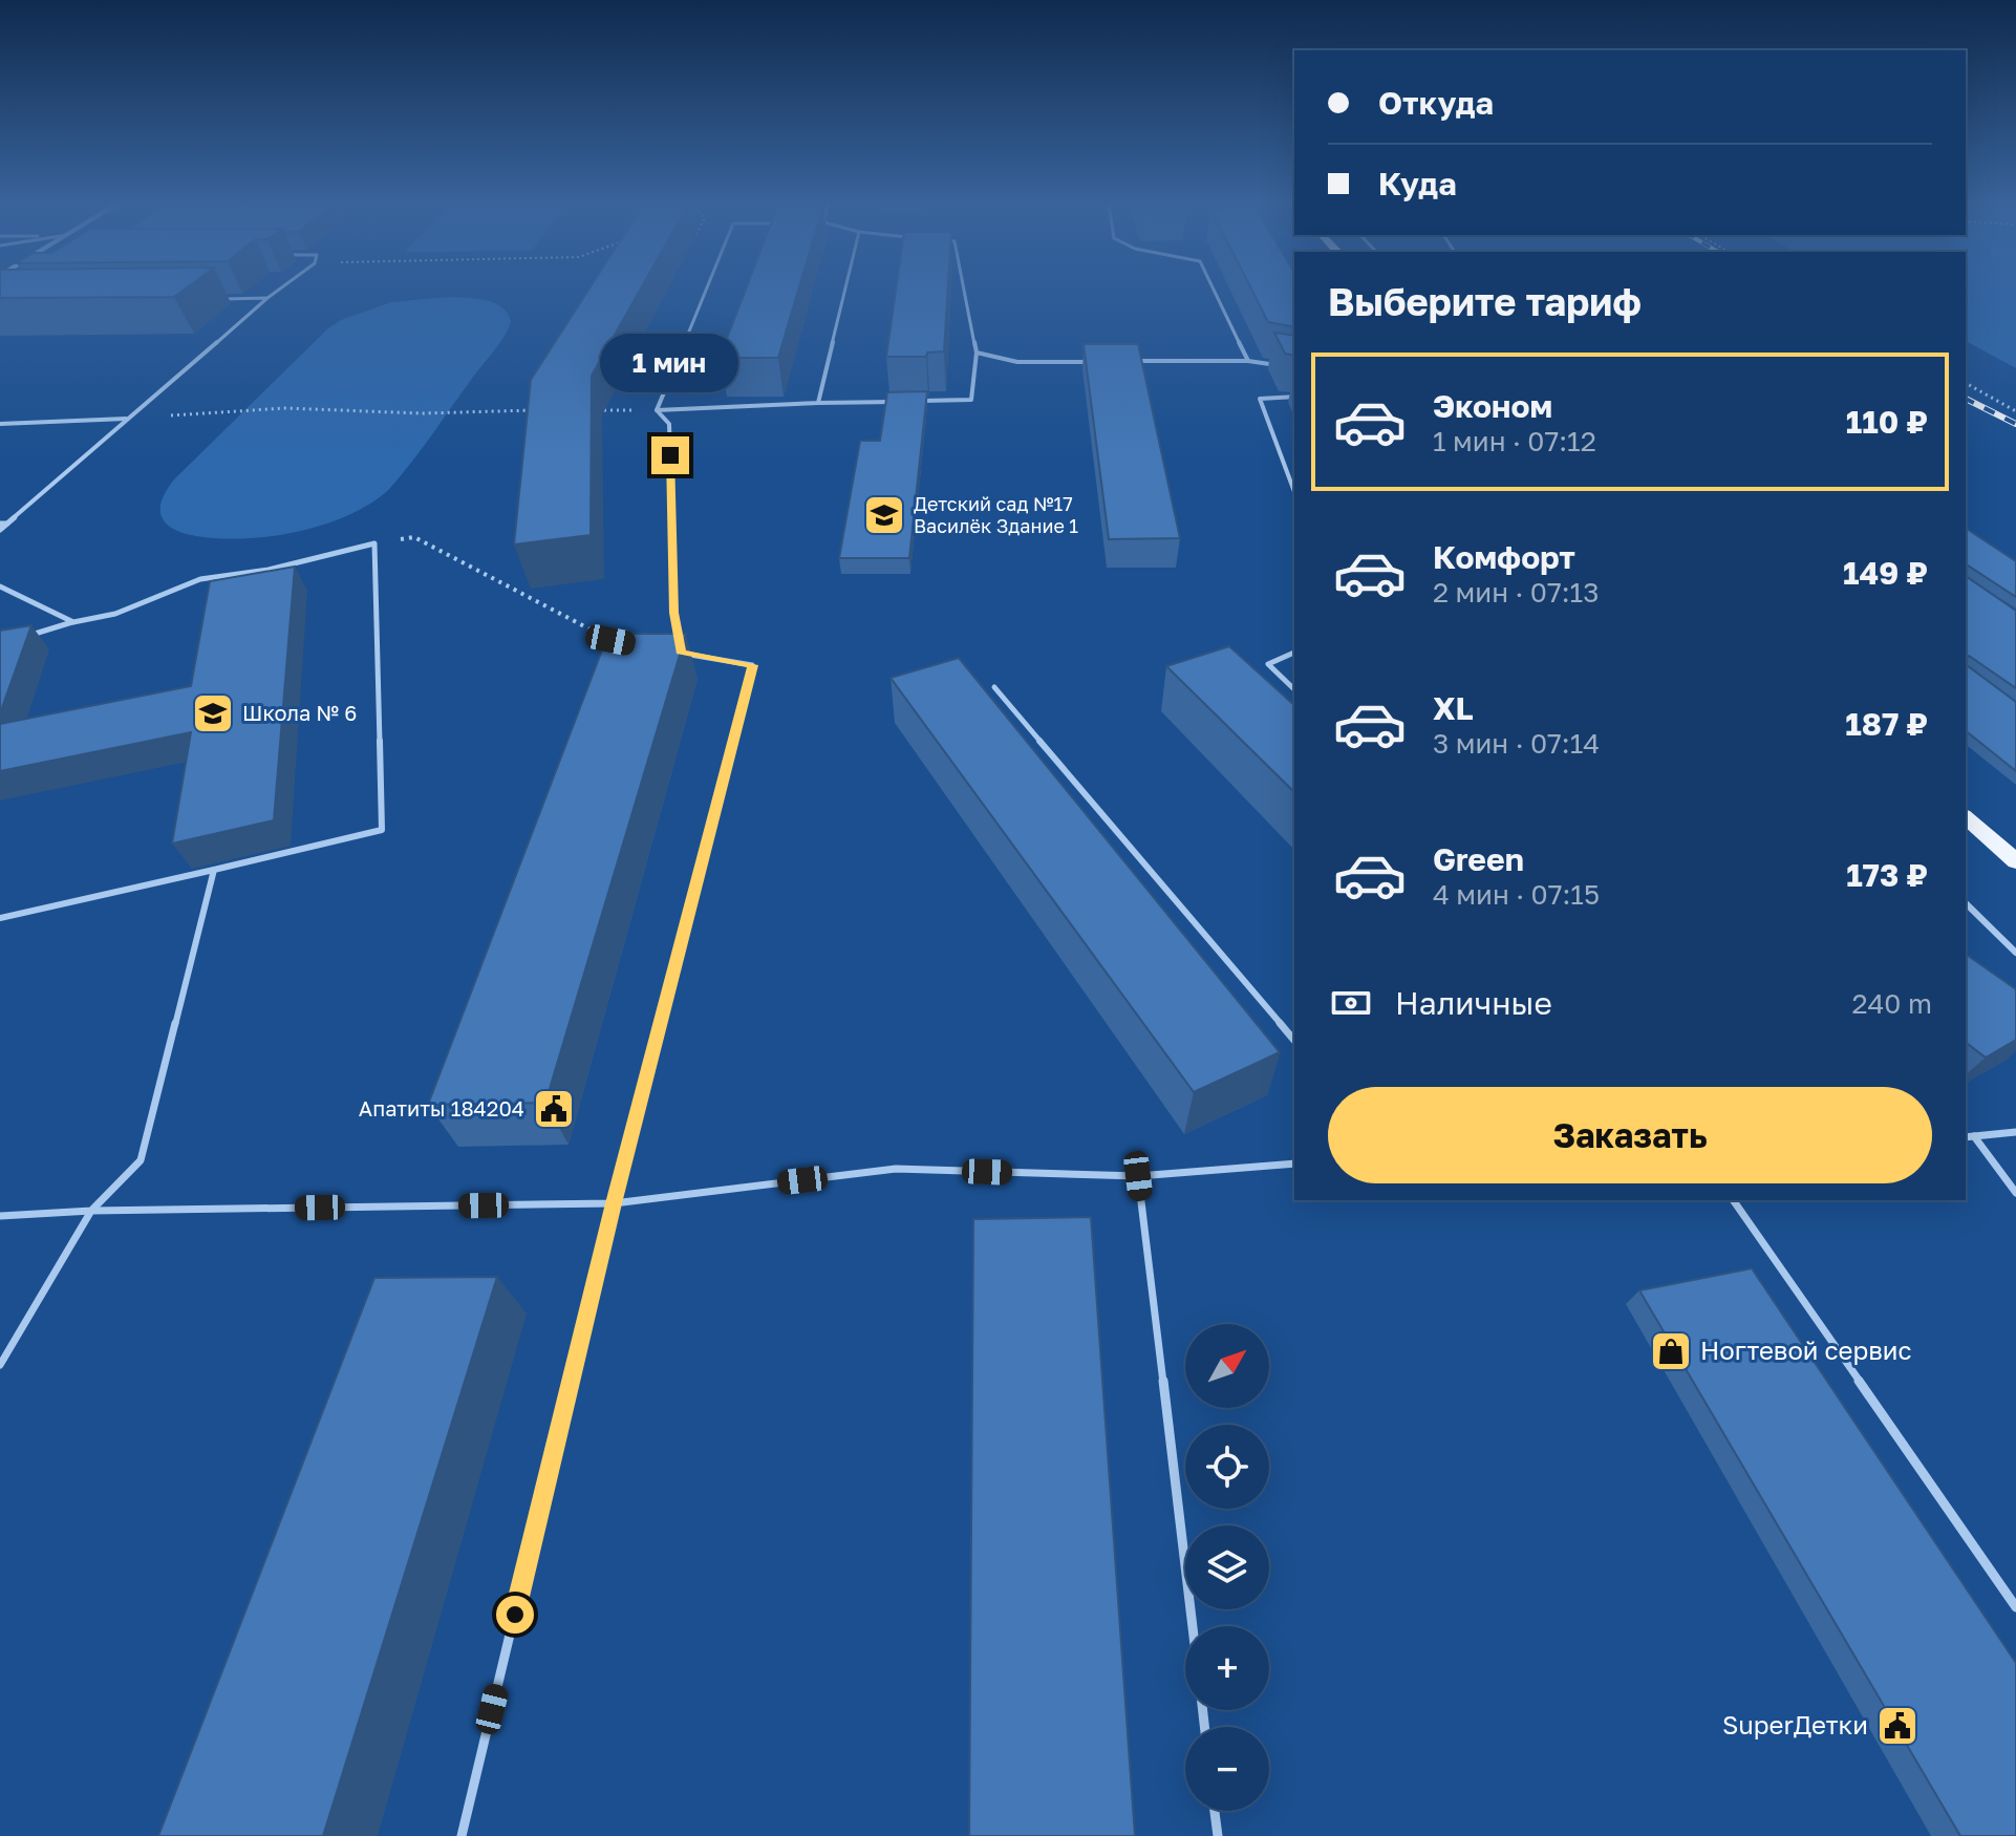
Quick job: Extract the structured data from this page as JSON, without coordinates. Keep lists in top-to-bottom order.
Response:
{
  "places": {
    "school or university": ["Детский сад №17 Василёк Здание 1", "Школа № 6"],
    "public building": ["Апатиты 184204", "SuperДетки"],
    "shop": ["Ногтевой сервис"]
  },
  "north": "top right",
  "page": {
    "banner": ["Откуда", "Куда"],
    "heading": "Выберите тариф",
    "bubble": "1 мин",
    "list": [
      {
        "name": "Эконом",
        "note": "1 мин · 07:12",
        "value": "110 ₽"
      },
      {
        "name": "Комфорт",
        "note": "2 мин · 07:13",
        "value": "149 ₽"
      },
      {
        "name": "XL",
        "note": "3 мин · 07:14",
        "value": "187 ₽"
      },
      {
        "name": "Green",
        "note": "4 мин · 07:15",
        "value": "173 ₽"
      }
    ],
    "pay": ["Наличные", "240 m"],
    "buttons": "Заказать",
    "map_buttons": ["+", "−"]
  }
}
